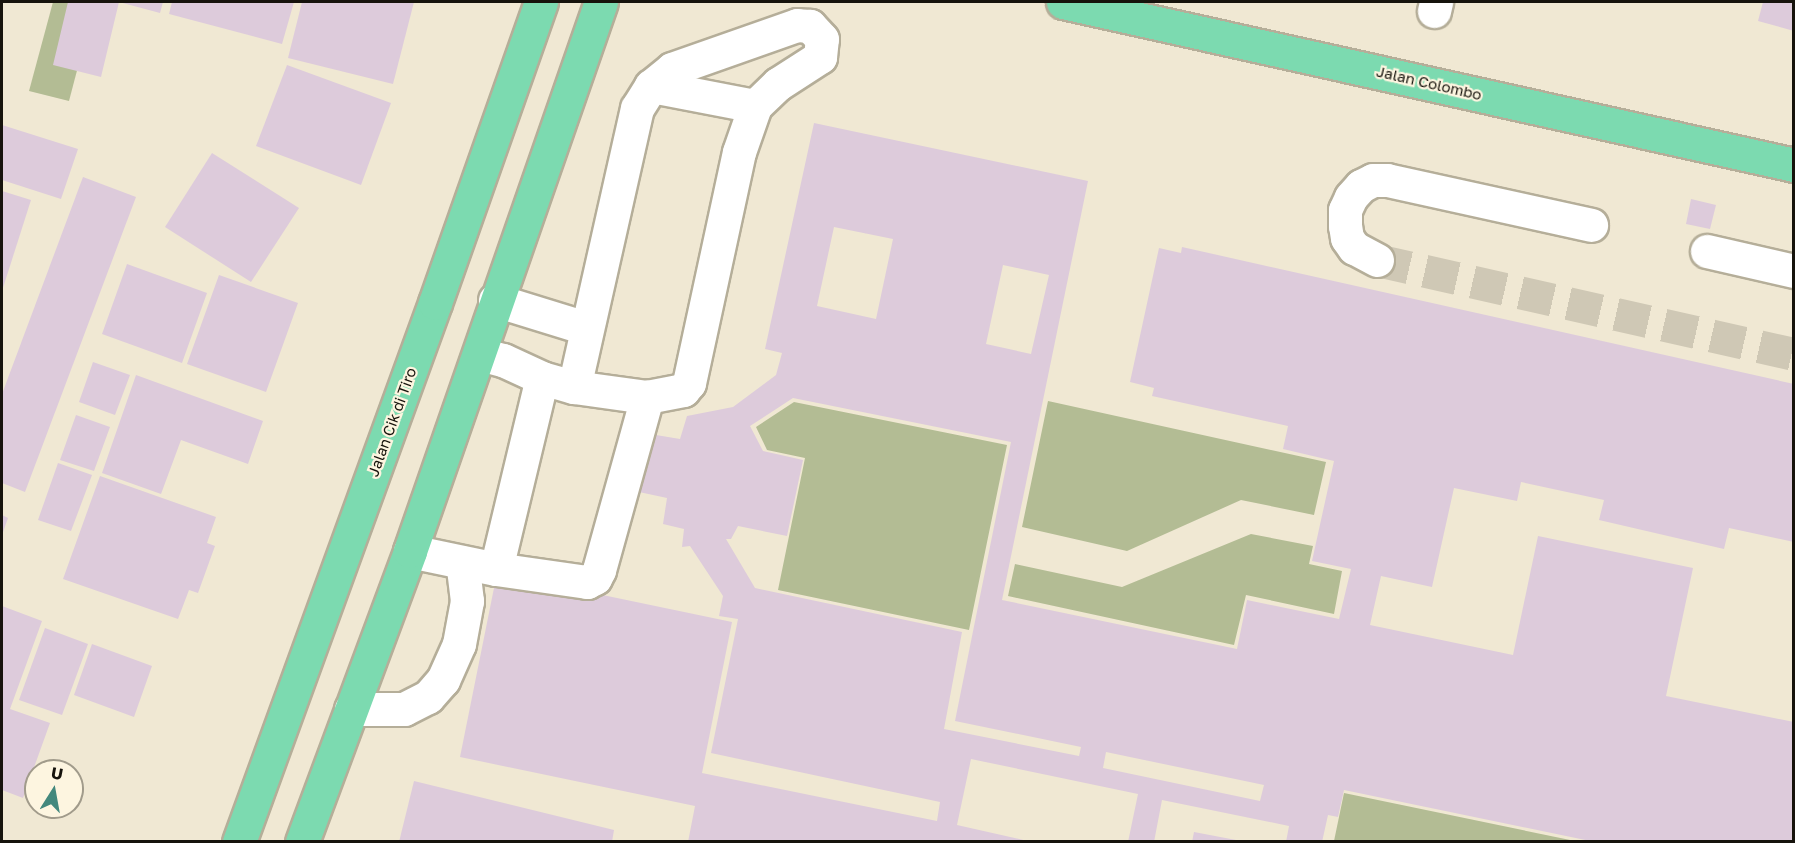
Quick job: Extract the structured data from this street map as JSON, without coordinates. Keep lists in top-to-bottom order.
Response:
{
  "streets": {
    "main road": ["Jalan Colombo", "Jalan Cik di Tiro"]
  },
  "north": "top"
}
